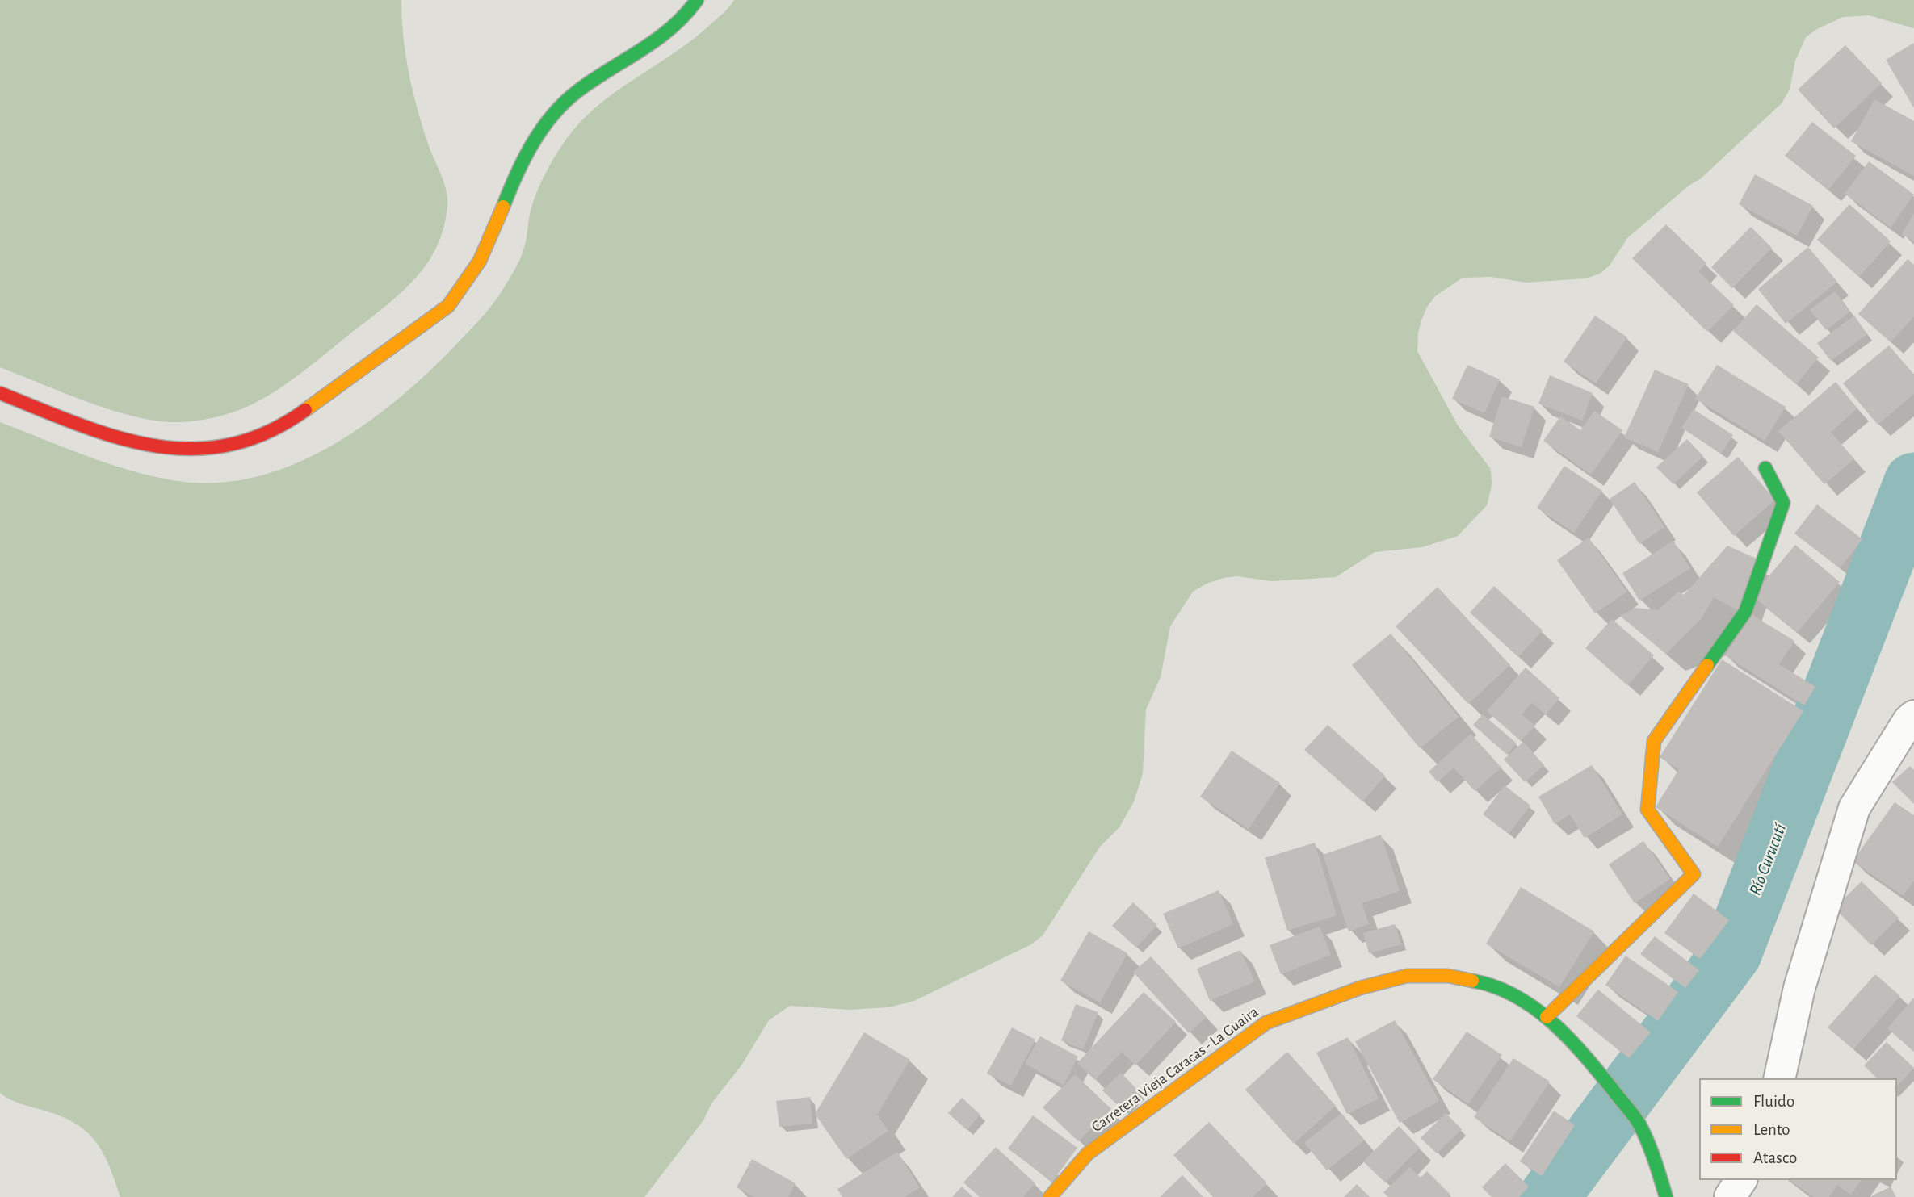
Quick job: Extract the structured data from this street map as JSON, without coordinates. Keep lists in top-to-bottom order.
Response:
{
  "streets": {
    "street": ["Carretera Vieja Caracas - La Guaira"]
  },
  "water": ["Río Curucutí"],
  "legend": ["Fluido", "Lento", "Atasco"]
}
